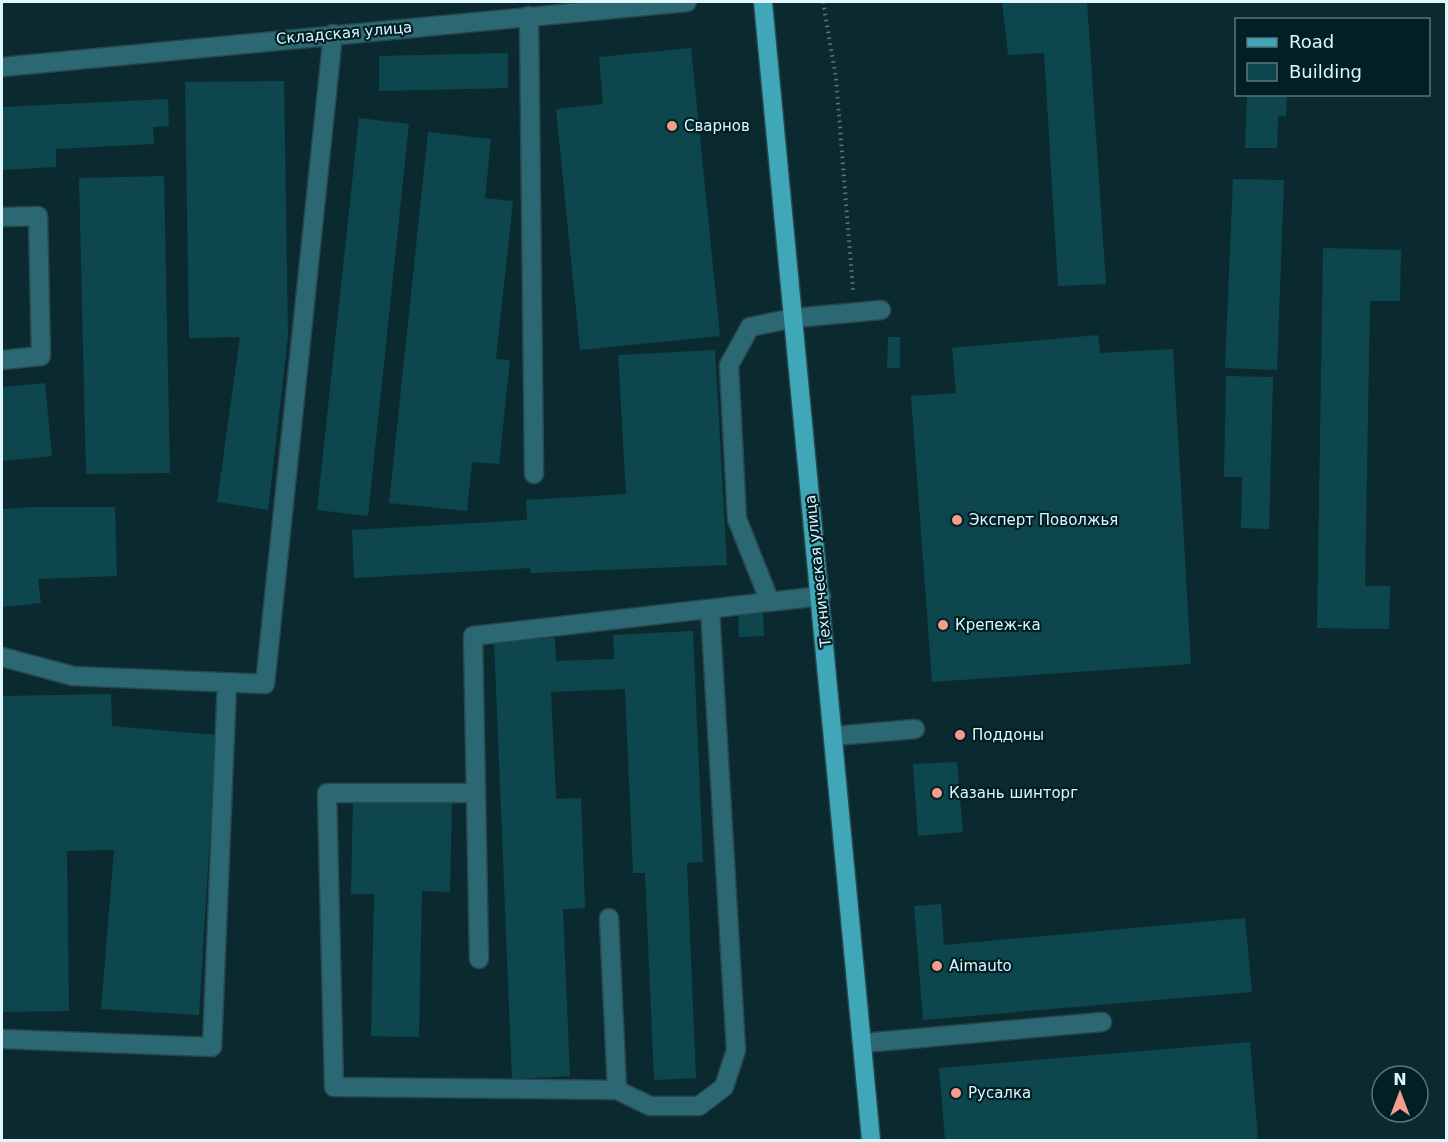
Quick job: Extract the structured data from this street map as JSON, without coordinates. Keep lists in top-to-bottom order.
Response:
{
  "streets": {
    "main road": ["Техническая улица"],
    "lane": ["Складская улица"]
  },
  "places": [
    "Сварнов",
    "Эксперт Поволжья",
    "Крепеж-ка",
    "Поддоны",
    "Казань шинторг",
    "Aimauto",
    "Русалка"
  ],
  "legend": ["Road", "Building"],
  "north": "top"
}
